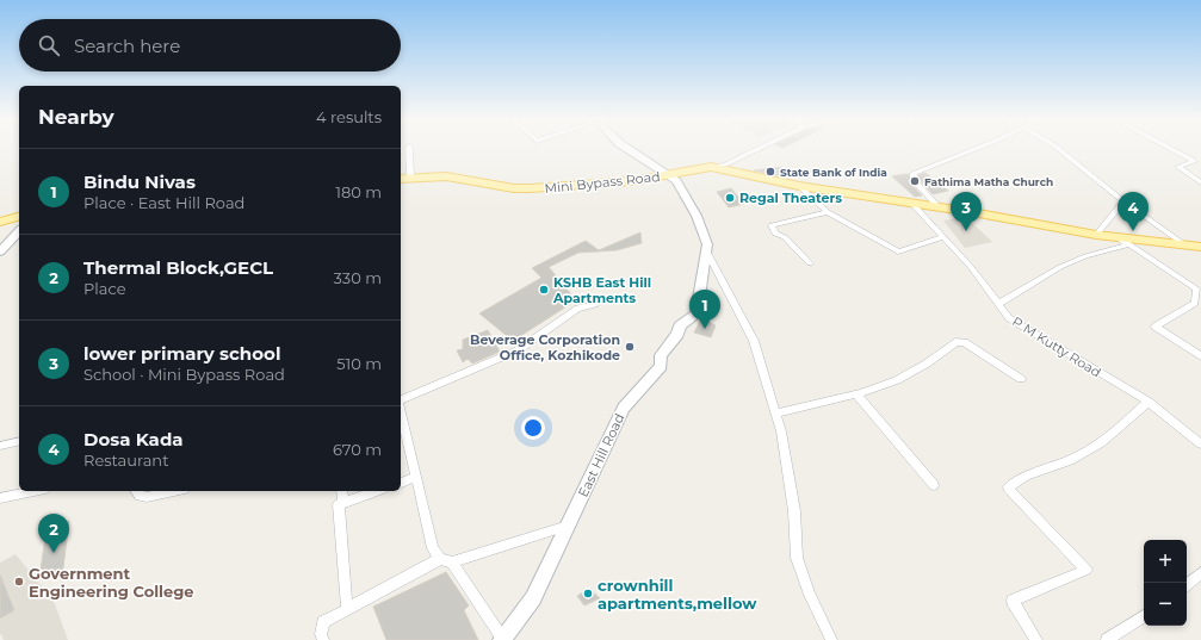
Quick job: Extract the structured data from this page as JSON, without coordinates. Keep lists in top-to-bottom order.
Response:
{
  "streets": {
    "main road": ["Mini Bypass Road"],
    "street": ["P M Kutty Road", "East Hill Road"]
  },
  "crossings": [
    ["Mini Bypass Road", "P M Kutty Road"],
    ["Mini Bypass Road", "East Hill Road"]
  ],
  "places": [
    "State Bank of India",
    "Fathima Matha Church",
    "Regal Theaters",
    "KSHB East Hill Apartments",
    "Beverage Corporation Office, Kozhikode",
    "Government Engineering College",
    "crownhill apartments,mellow"
  ],
  "page": {
    "search": "Search here",
    "heading": ["Nearby", "4 results"],
    "list": [
      {
        "mark": "1",
        "name": "Bindu Nivas",
        "note": "Place · East Hill Road",
        "value": "180 m"
      },
      {
        "mark": "2",
        "name": "Thermal Block,GECL",
        "note": "Place",
        "value": "330 m"
      },
      {
        "mark": "3",
        "name": "lower primary school",
        "note": "School · Mini Bypass Road",
        "value": "510 m"
      },
      {
        "mark": "4",
        "name": "Dosa Kada",
        "note": "Restaurant",
        "value": "670 m"
      }
    ],
    "pins": [
      "3",
      "4",
      "1",
      "2"
    ],
    "map_buttons": ["+", "−"]
  }
}
